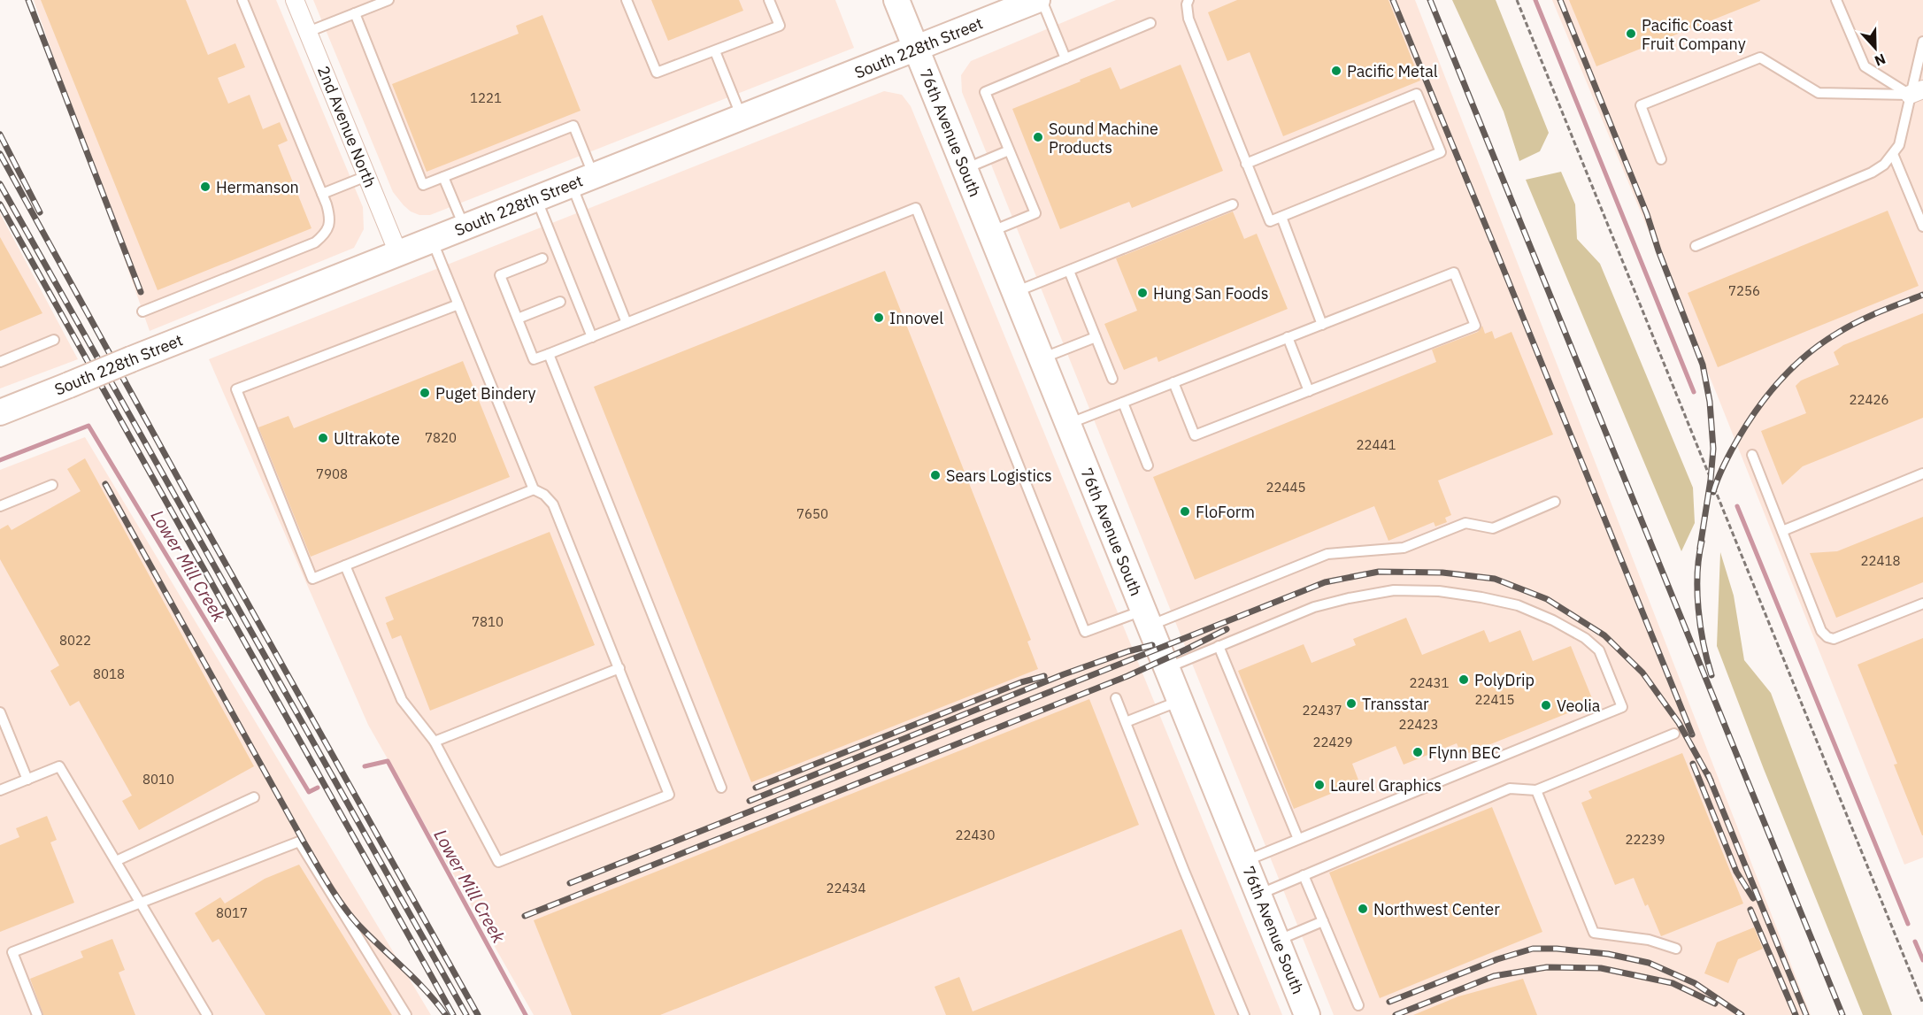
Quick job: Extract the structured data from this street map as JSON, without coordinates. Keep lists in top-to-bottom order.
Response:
{
  "streets": {
    "street": ["South 228th Street", "2nd Avenue North", "76th Avenue South"]
  },
  "crossings": [
    ["South 228th Street", "2nd Avenue North"],
    ["South 228th Street", "76th Avenue South"]
  ],
  "water": ["Lower Mill Creek"],
  "places": [
    "Pacific Coast Fruit Company",
    "Pacific Metal",
    "Sound Machine Products",
    "Hermanson",
    "Hung San Foods",
    "Innovel",
    "Puget Bindery",
    "Ultrakote",
    "Sears Logistics",
    "FloForm",
    "PolyDrip",
    "Transstar",
    "Veolia",
    "Flynn BEC",
    "Laurel Graphics",
    "Northwest Center"
  ],
  "house_numbers": [
    "1221",
    "7256",
    "22426",
    "7820",
    "22441",
    "7908",
    "22445",
    "7650",
    "22418",
    "7810",
    "8022",
    "8018",
    "22431",
    "22415",
    "22437",
    "22423",
    "22429",
    "8010",
    "22430",
    "22239",
    "22434",
    "8017"
  ],
  "north": "bottom"
}
